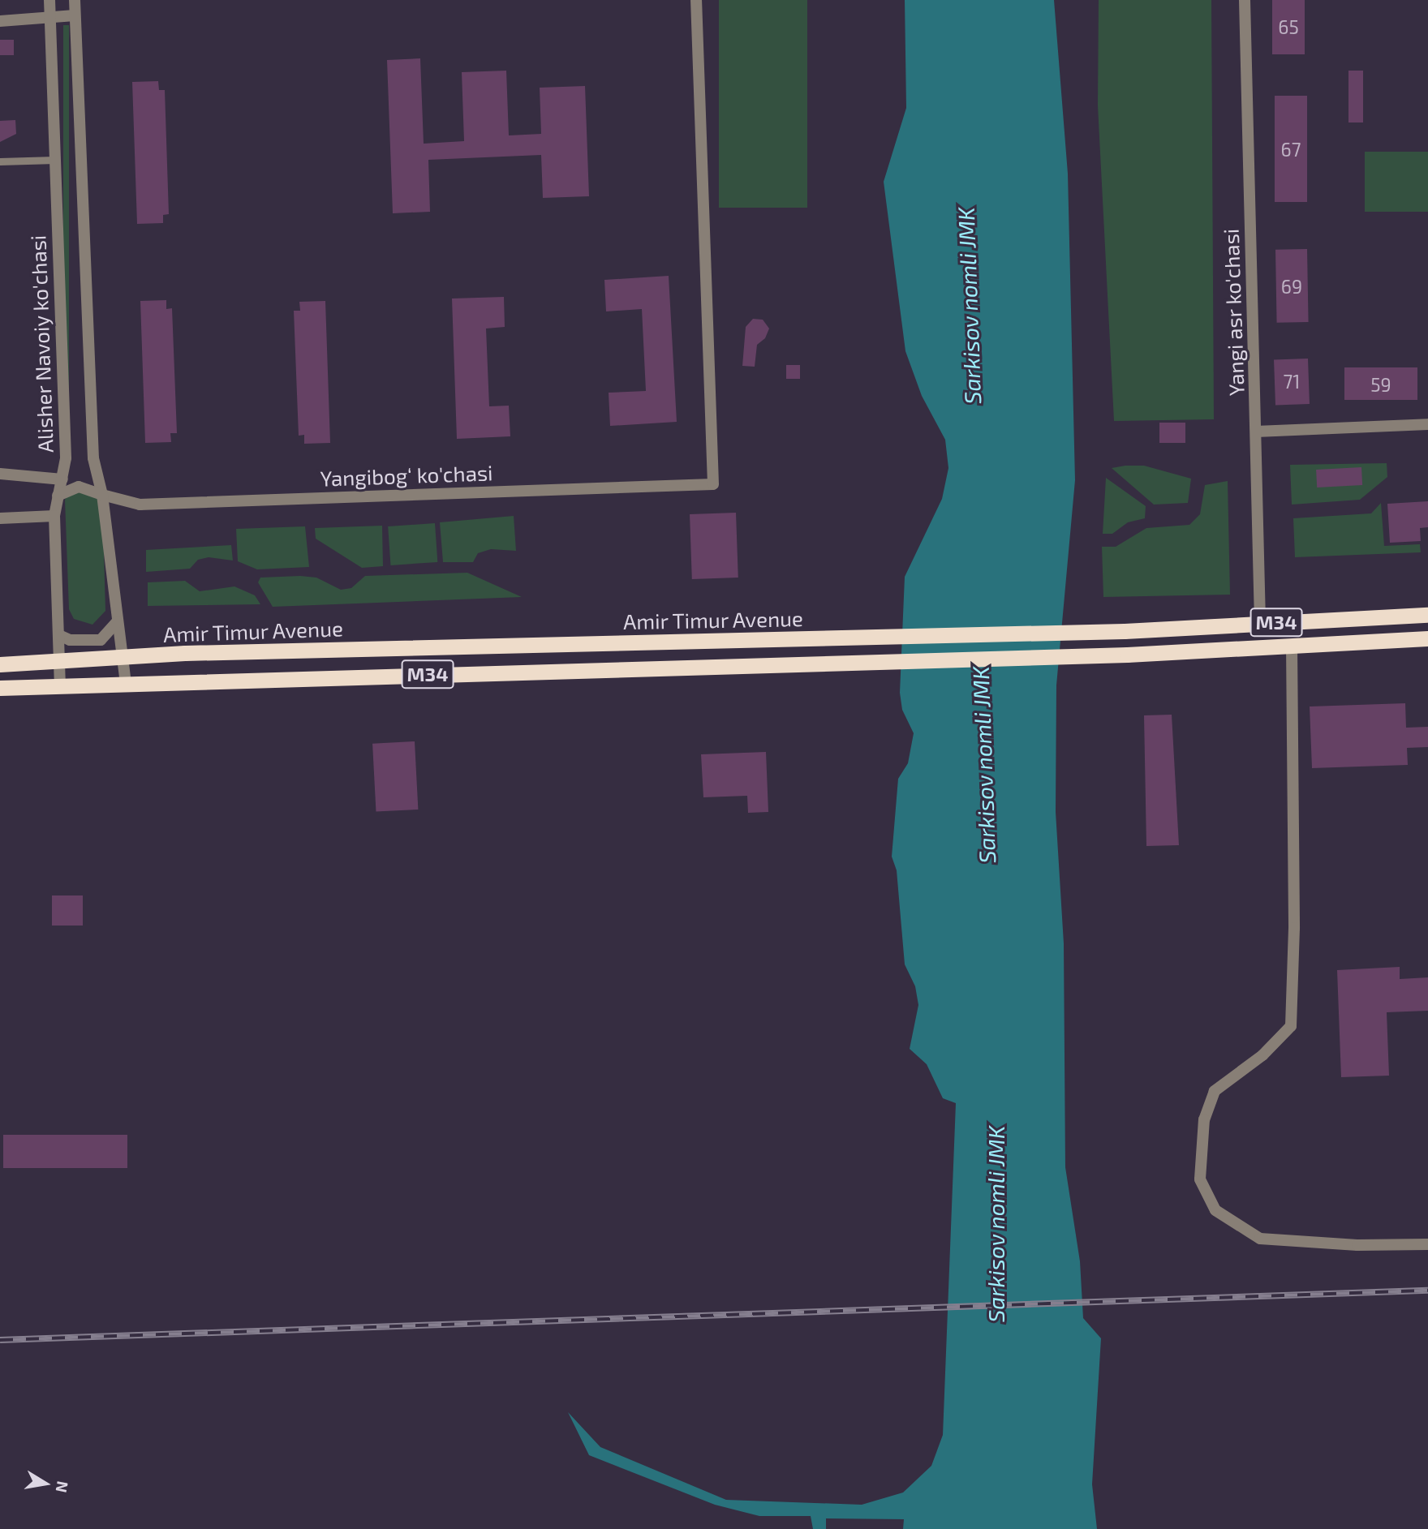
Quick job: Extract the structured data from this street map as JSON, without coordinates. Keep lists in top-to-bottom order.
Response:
{
  "streets": {
    "highway": ["Amir Timur Avenue", "M34"],
    "street": ["Yangi asr ko'chasi", "Alisher Navoiy ko'chasi", "Yangibog‘ ko'chasi"]
  },
  "crossings": [
    ["Yangi asr ko'chasi", "Amir Timur Avenue"],
    ["Alisher Navoiy ko'chasi", "Yangibog‘ ko'chasi"],
    ["Alisher Navoiy ko'chasi", "Amir Timur Avenue"],
    ["Alisher Navoiy ko'chasi", "M34"]
  ],
  "water": ["Sarkisov nomli JMK"],
  "house_numbers": [
    "65",
    "67",
    "69",
    "71",
    "59"
  ],
  "north": "right"
}
